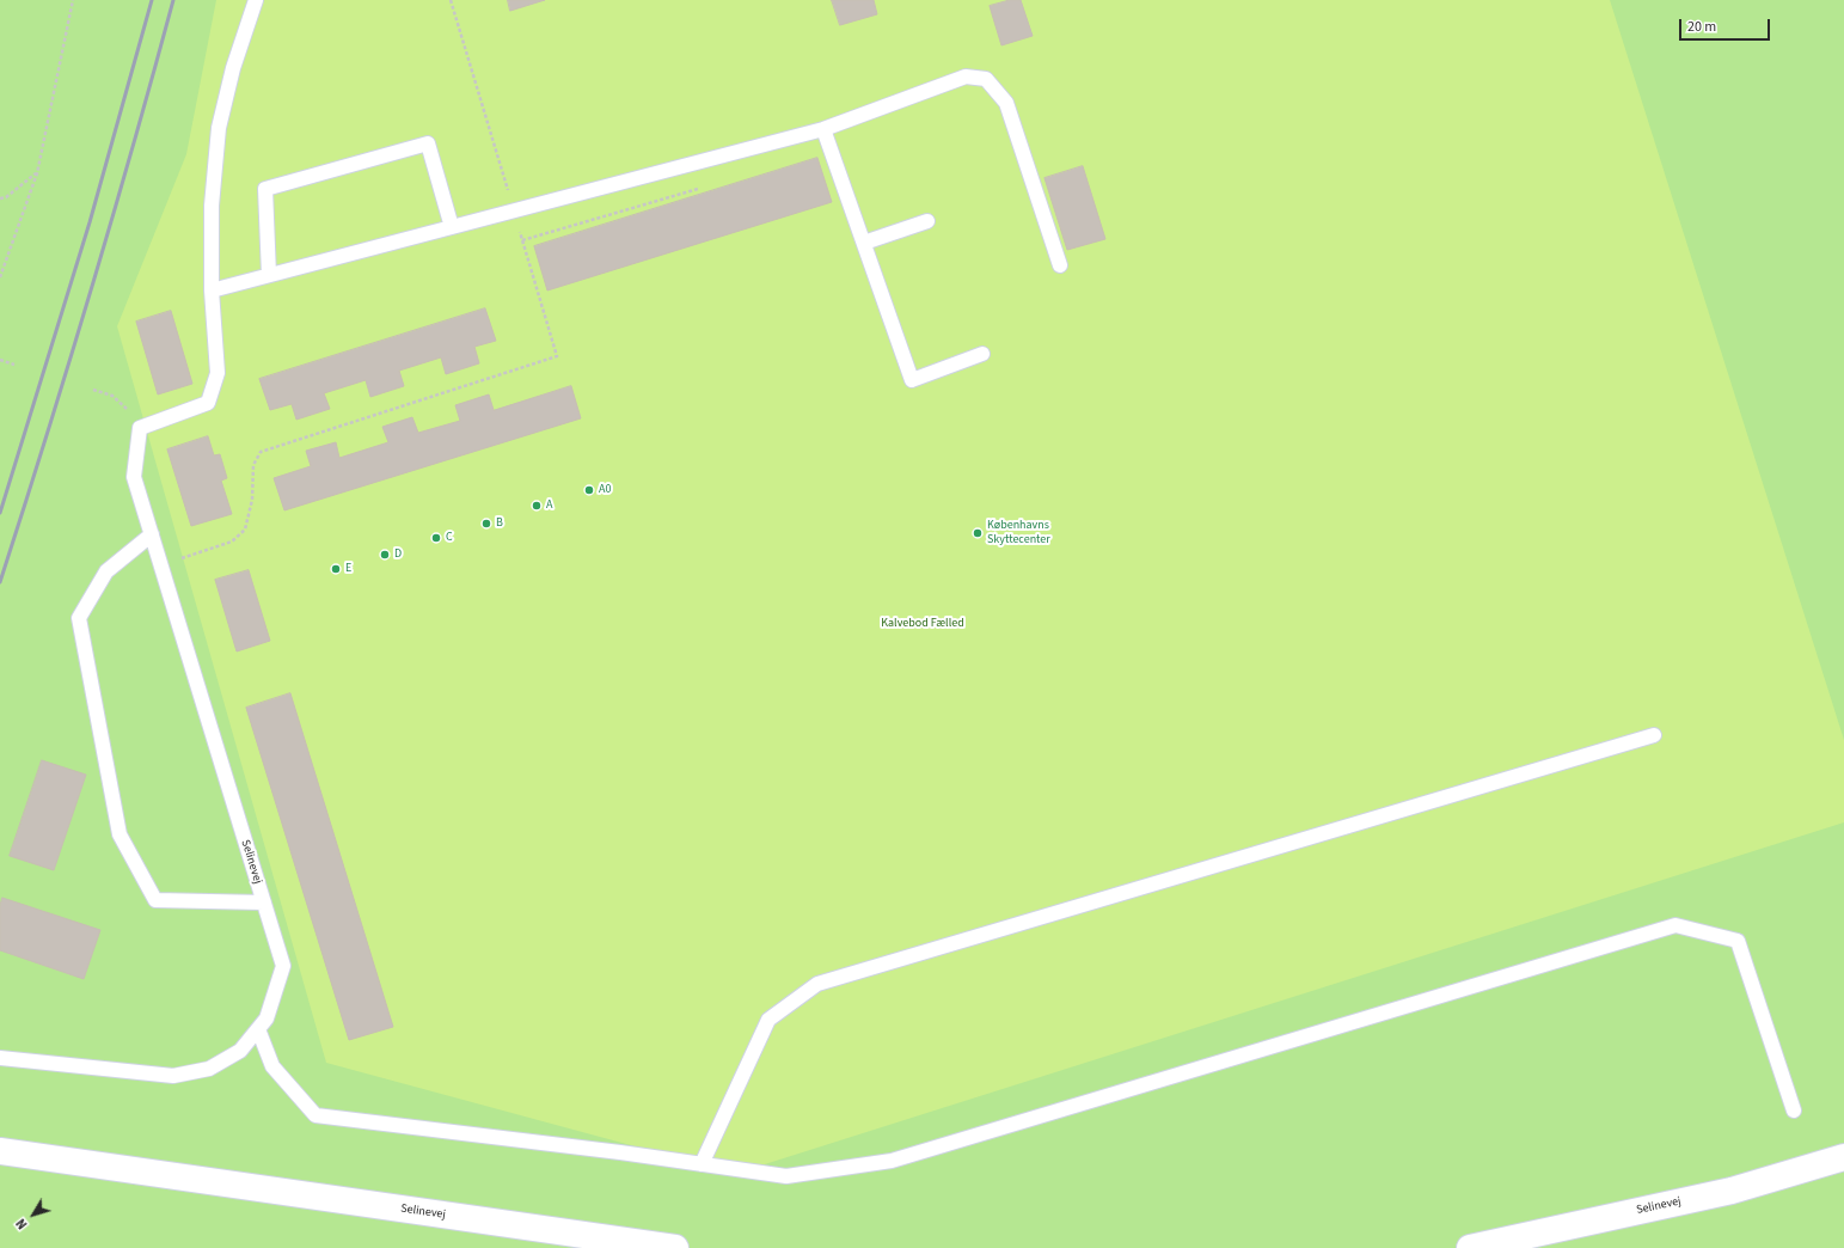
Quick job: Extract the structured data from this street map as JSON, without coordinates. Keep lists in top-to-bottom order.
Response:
{
  "streets": {
    "street": ["Selinevej"]
  },
  "parks": ["Kalvebod Fælled"],
  "places": [
    "A0",
    "A",
    "B",
    "Københavns Skyttecenter",
    "C",
    "D",
    "E"
  ],
  "scale_bar": "20 m",
  "north": "bottom left"
}
